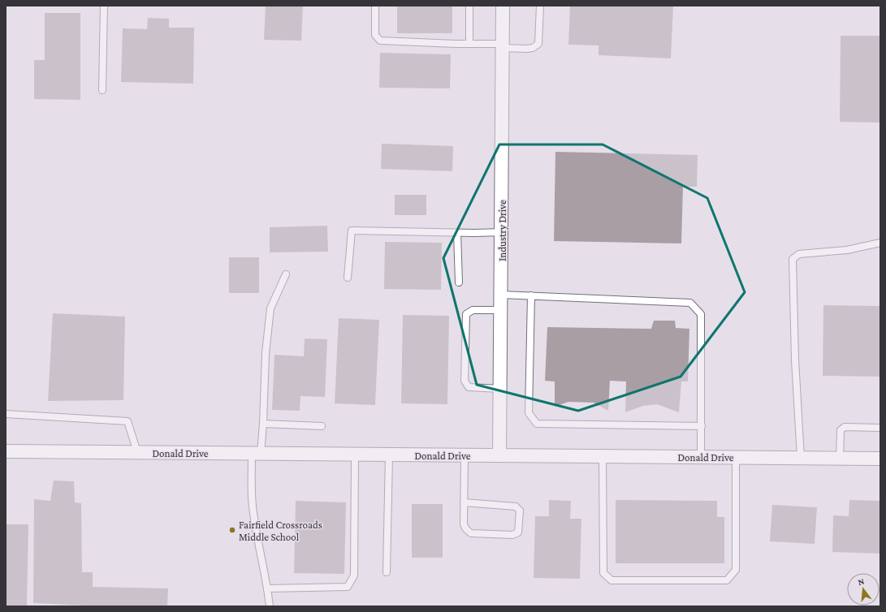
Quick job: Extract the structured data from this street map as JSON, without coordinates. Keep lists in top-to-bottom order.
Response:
{
  "streets": {
    "street": ["Industry Drive", "Donald Drive"]
  },
  "crossings": [
    ["Industry Drive", "Donald Drive"]
  ],
  "places": ["Fairfield Crossroads Middle School"],
  "north": "top"
}
